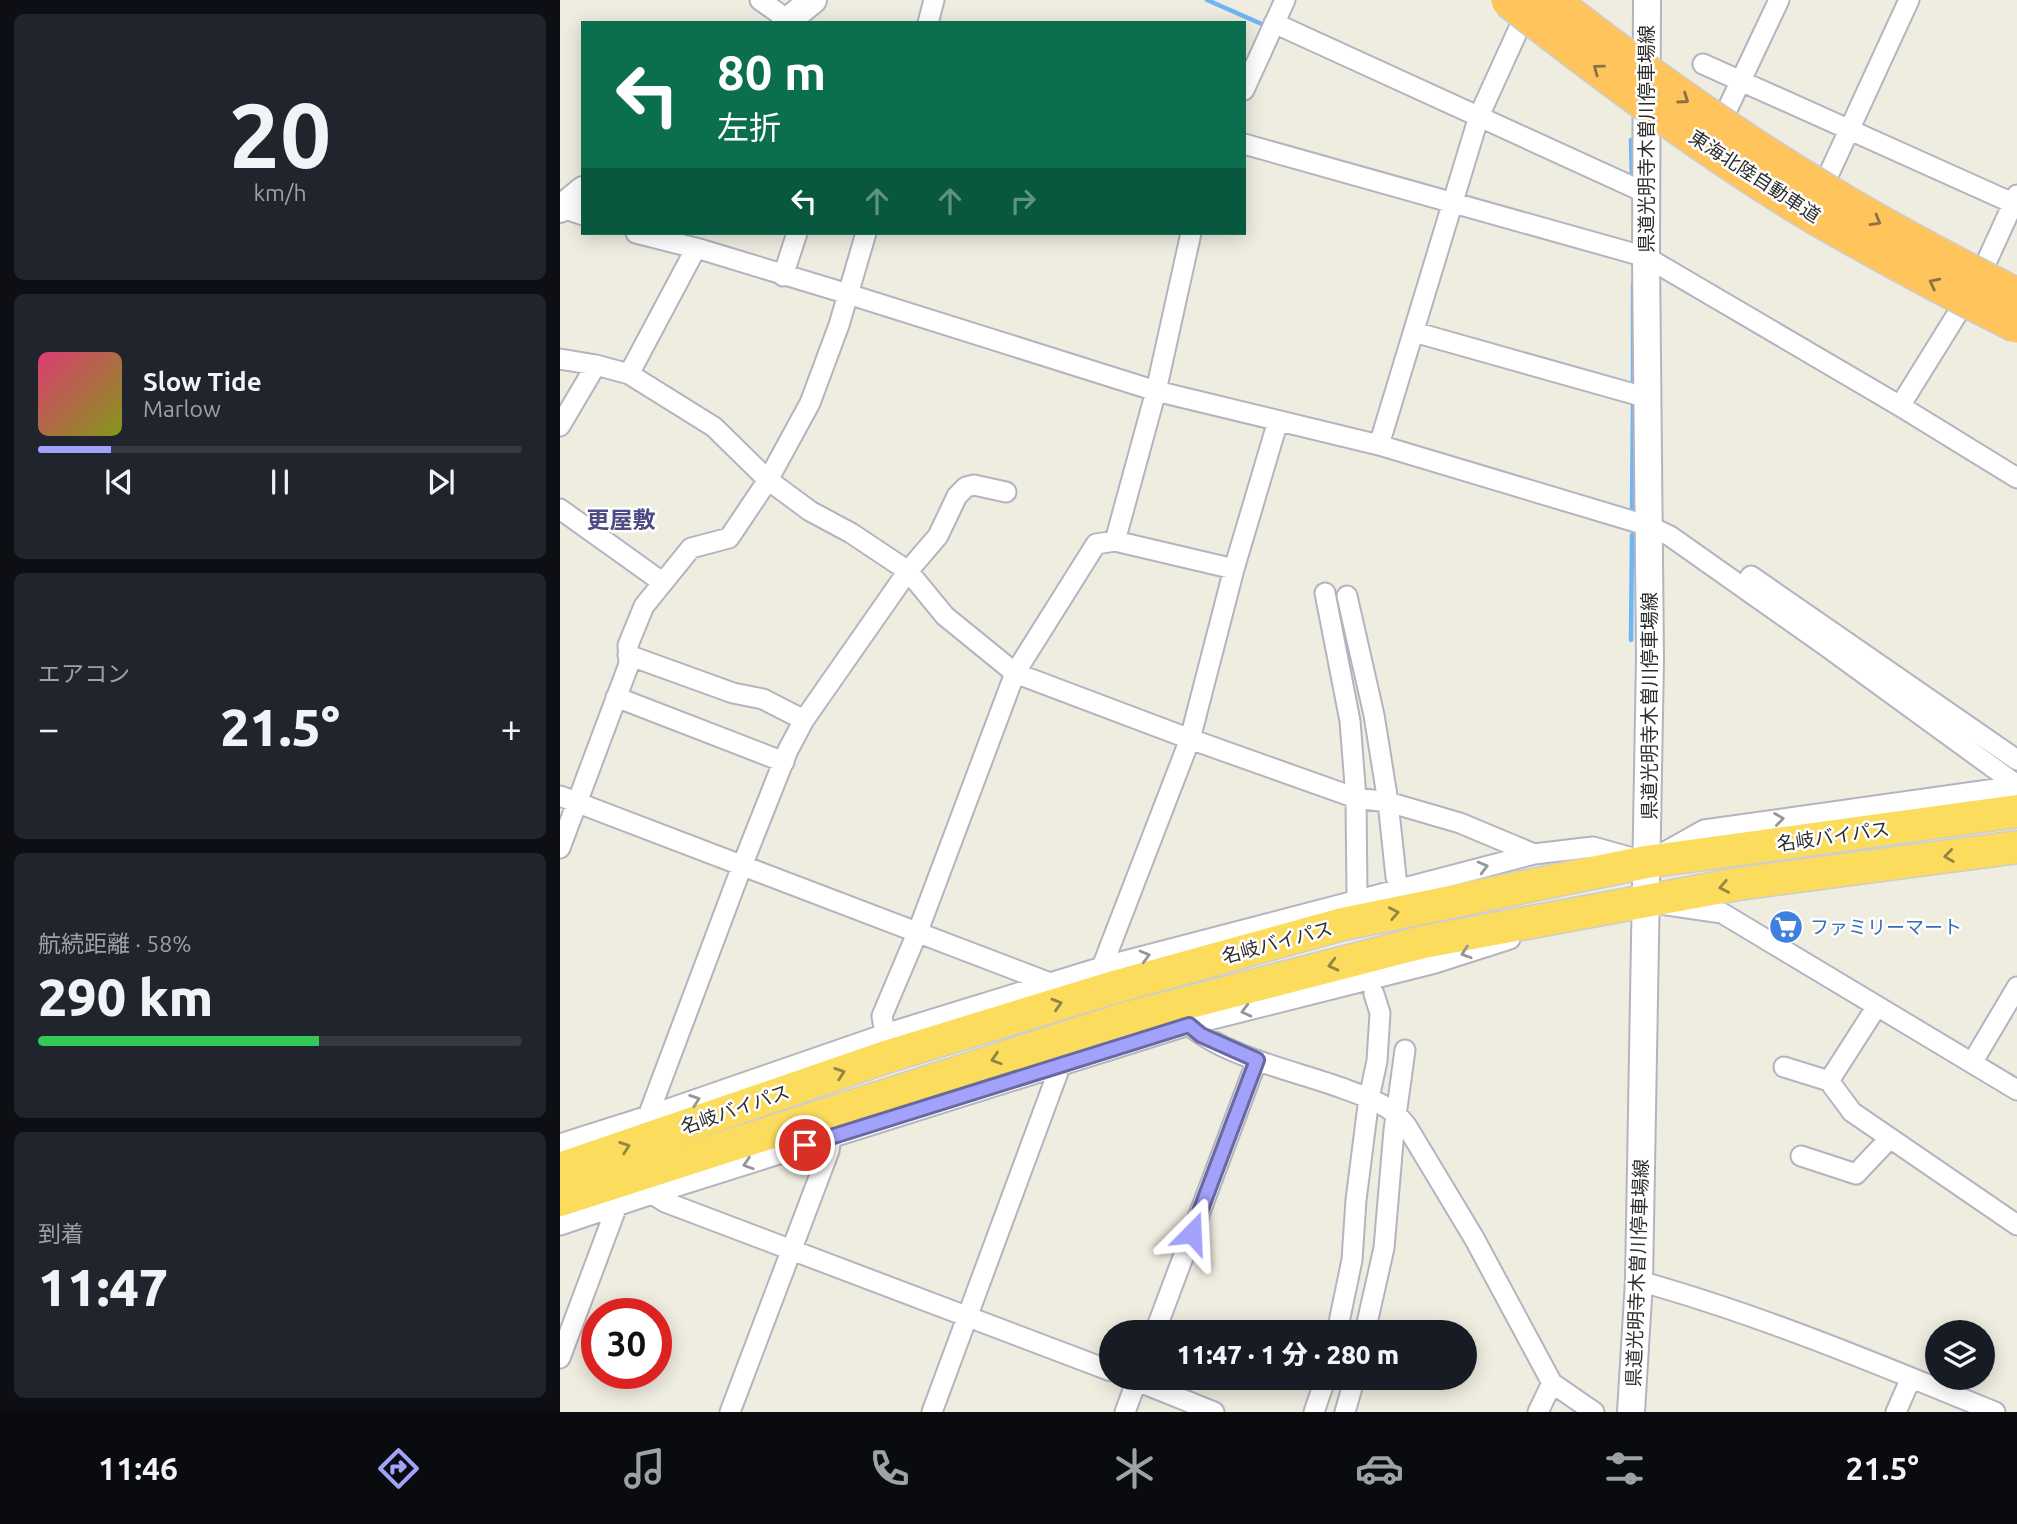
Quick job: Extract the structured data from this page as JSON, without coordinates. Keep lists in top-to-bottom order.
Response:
{
  "streets": {
    "highway": ["東海北陸自動車道", "名岐バイパス"],
    "main road": ["県道光明寺木曽川停車場線"]
  },
  "crossings": [
    ["県道光明寺木曽川停車場線", "名岐バイパス"]
  ],
  "districts": ["更屋敷"],
  "places": {
    "supermarket": ["ファミリーマート"]
  },
  "page": {
    "tile": [
      ["20", "km/h"],
      "エアコン",
      ["航続距離 · 58%", "290 km"],
      ["到着", "11:47"]
    ],
    "turn": ["80 m", "左折"],
    "song": ["Slow Tide", "Marlow"],
    "heat": ["−", "21.5°", "+"],
    "limit": "30",
    "trip": "11:47 · 1 分 · 280 m",
    "tabs": ["11:46", "21.5°"]
  }
}
